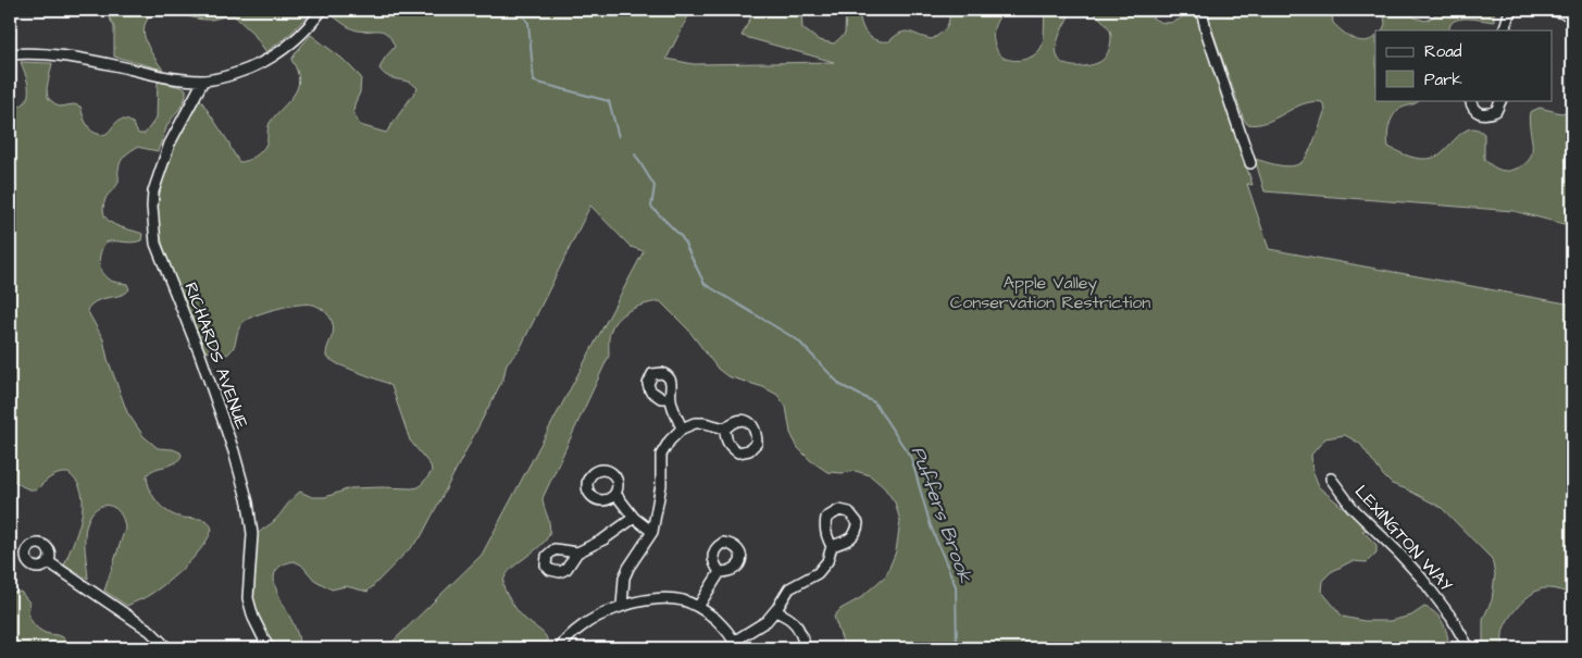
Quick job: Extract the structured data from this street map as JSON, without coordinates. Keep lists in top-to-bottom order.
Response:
{
  "streets": {
    "street": ["RICHARDS AVENUE", "LEXINGTON WAY"]
  },
  "water": ["Puffers Brook"],
  "parks": ["Apple Valley Conservation Restriction"],
  "legend": ["Road", "Park"]
}
